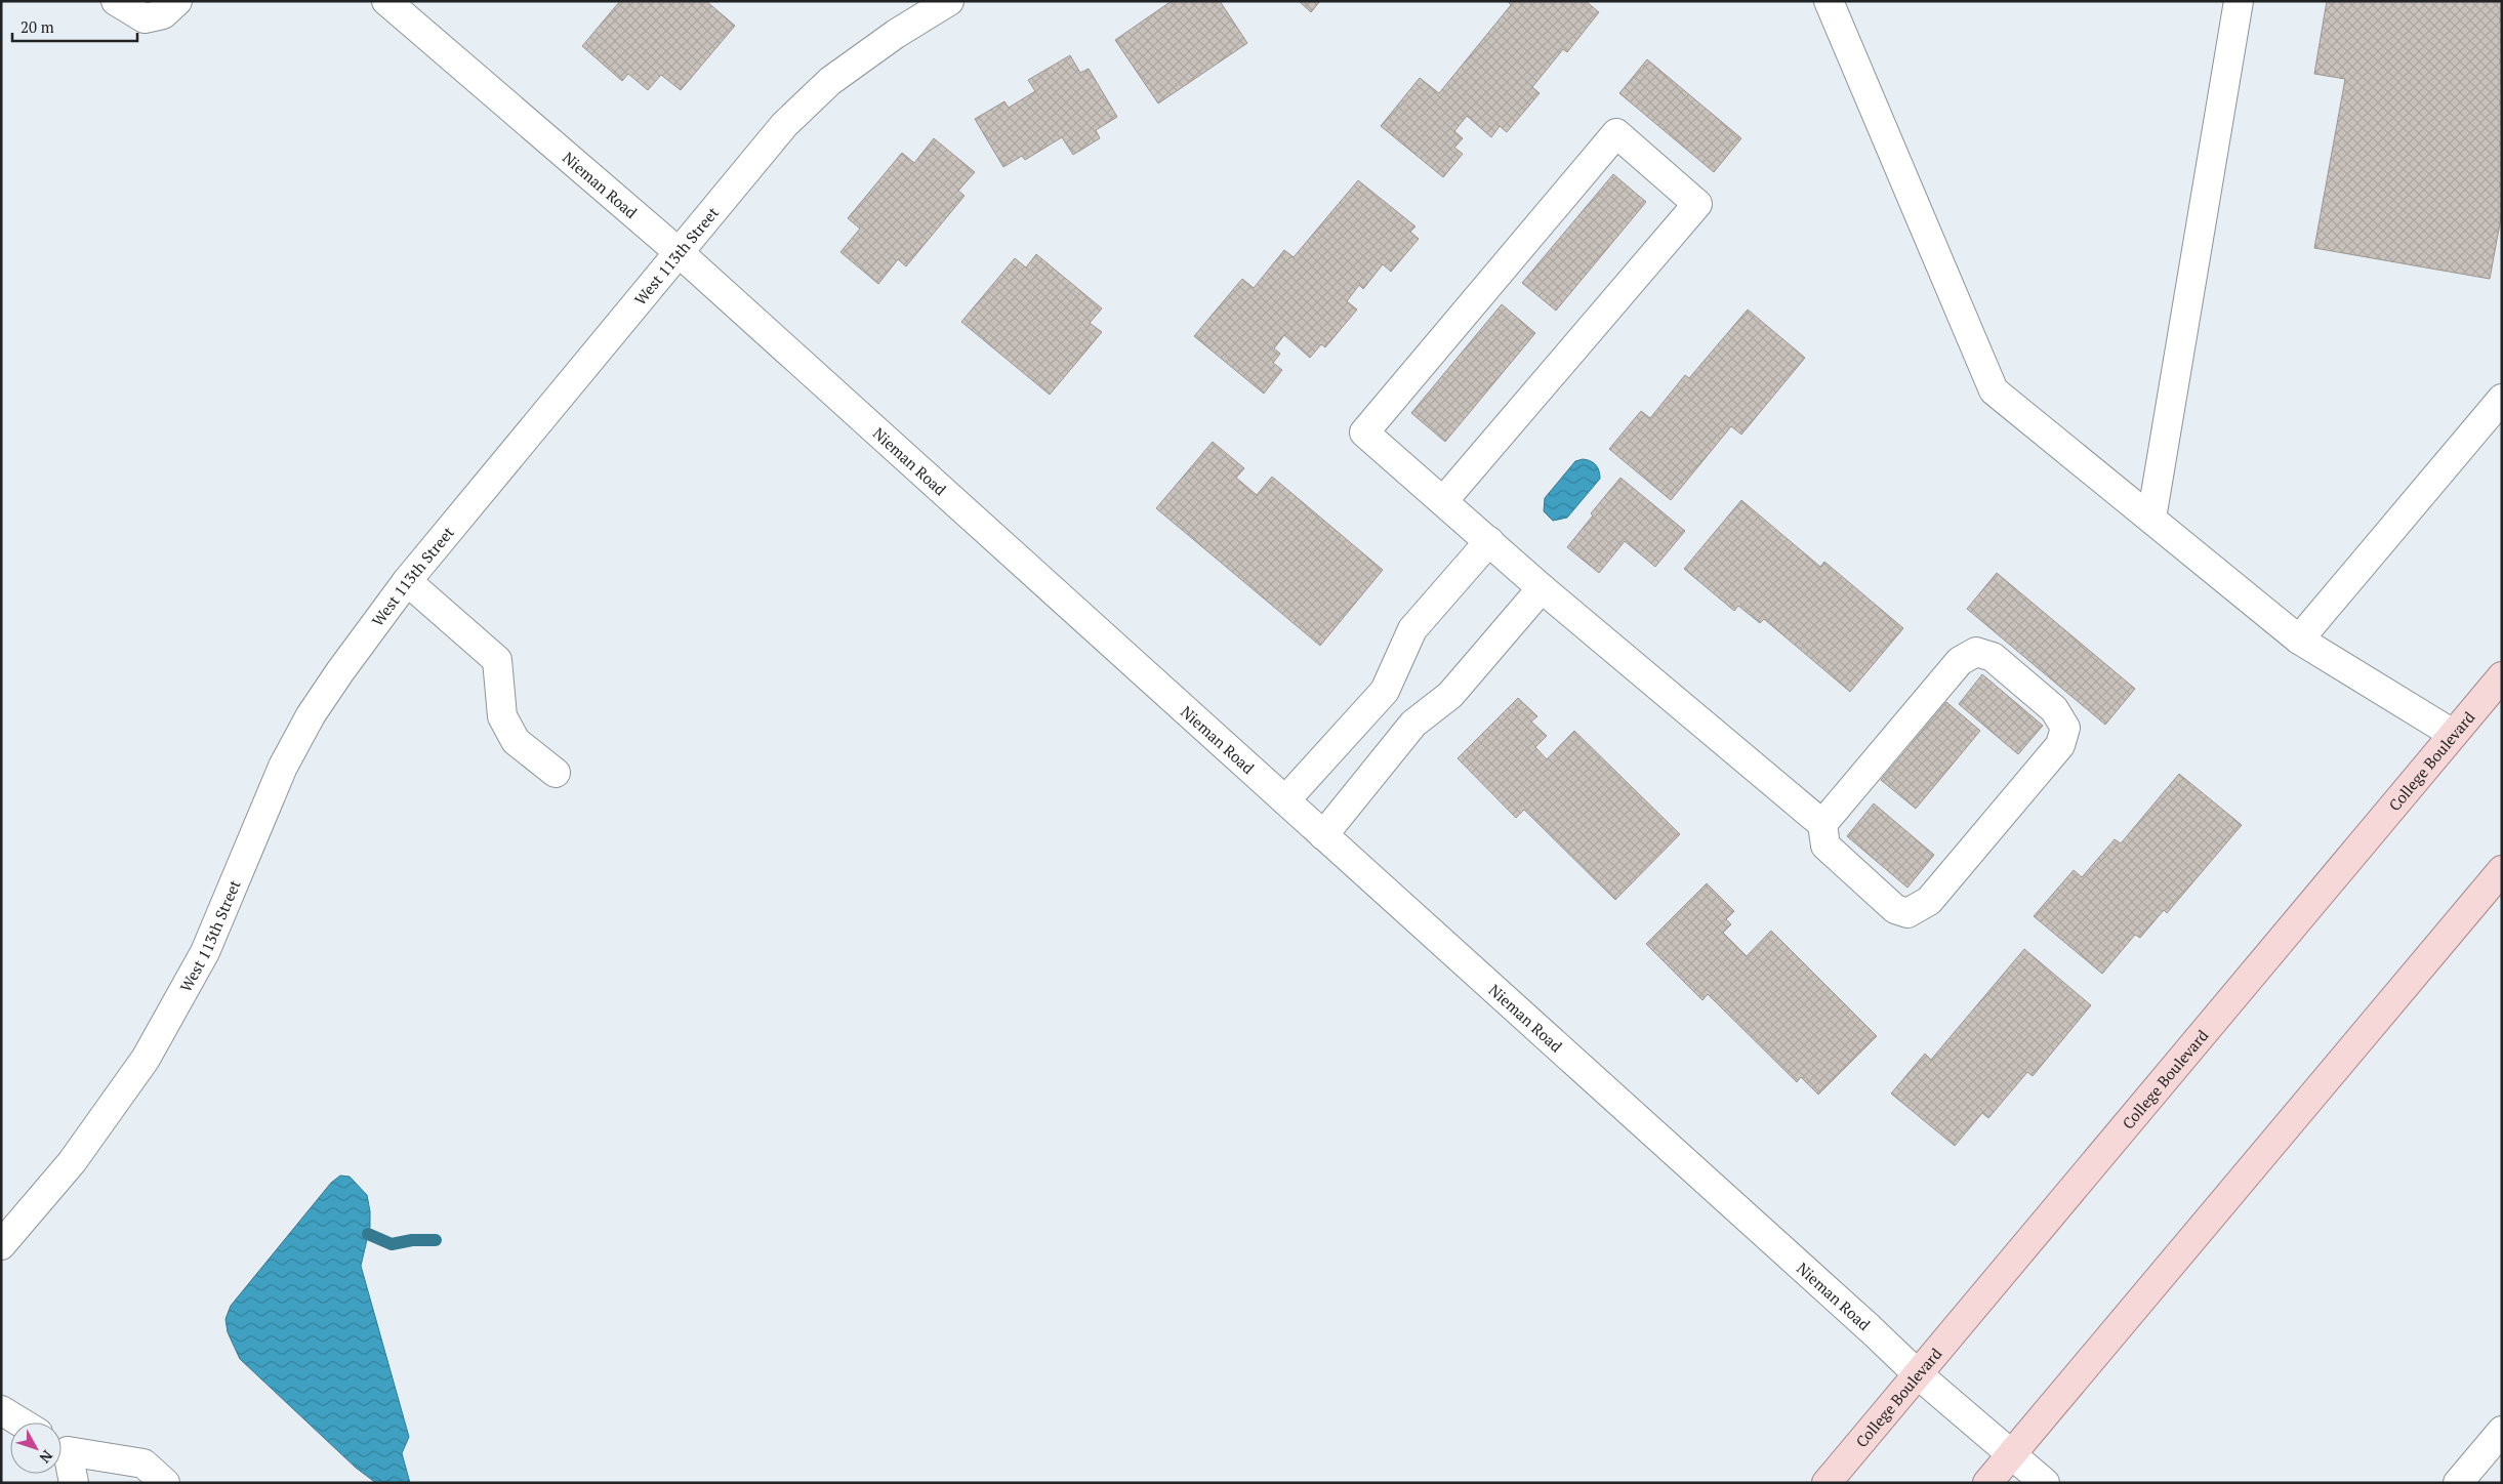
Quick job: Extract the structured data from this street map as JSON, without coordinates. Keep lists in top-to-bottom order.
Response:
{
  "streets": {
    "main road": ["College Boulevard"],
    "street": ["Nieman Road", "West 113th Street"]
  },
  "crossings": [
    ["Nieman Road", "West 113th Street"],
    ["Nieman Road", "College Boulevard"]
  ],
  "scale_bar": "20 m",
  "north": "bottom right"
}
